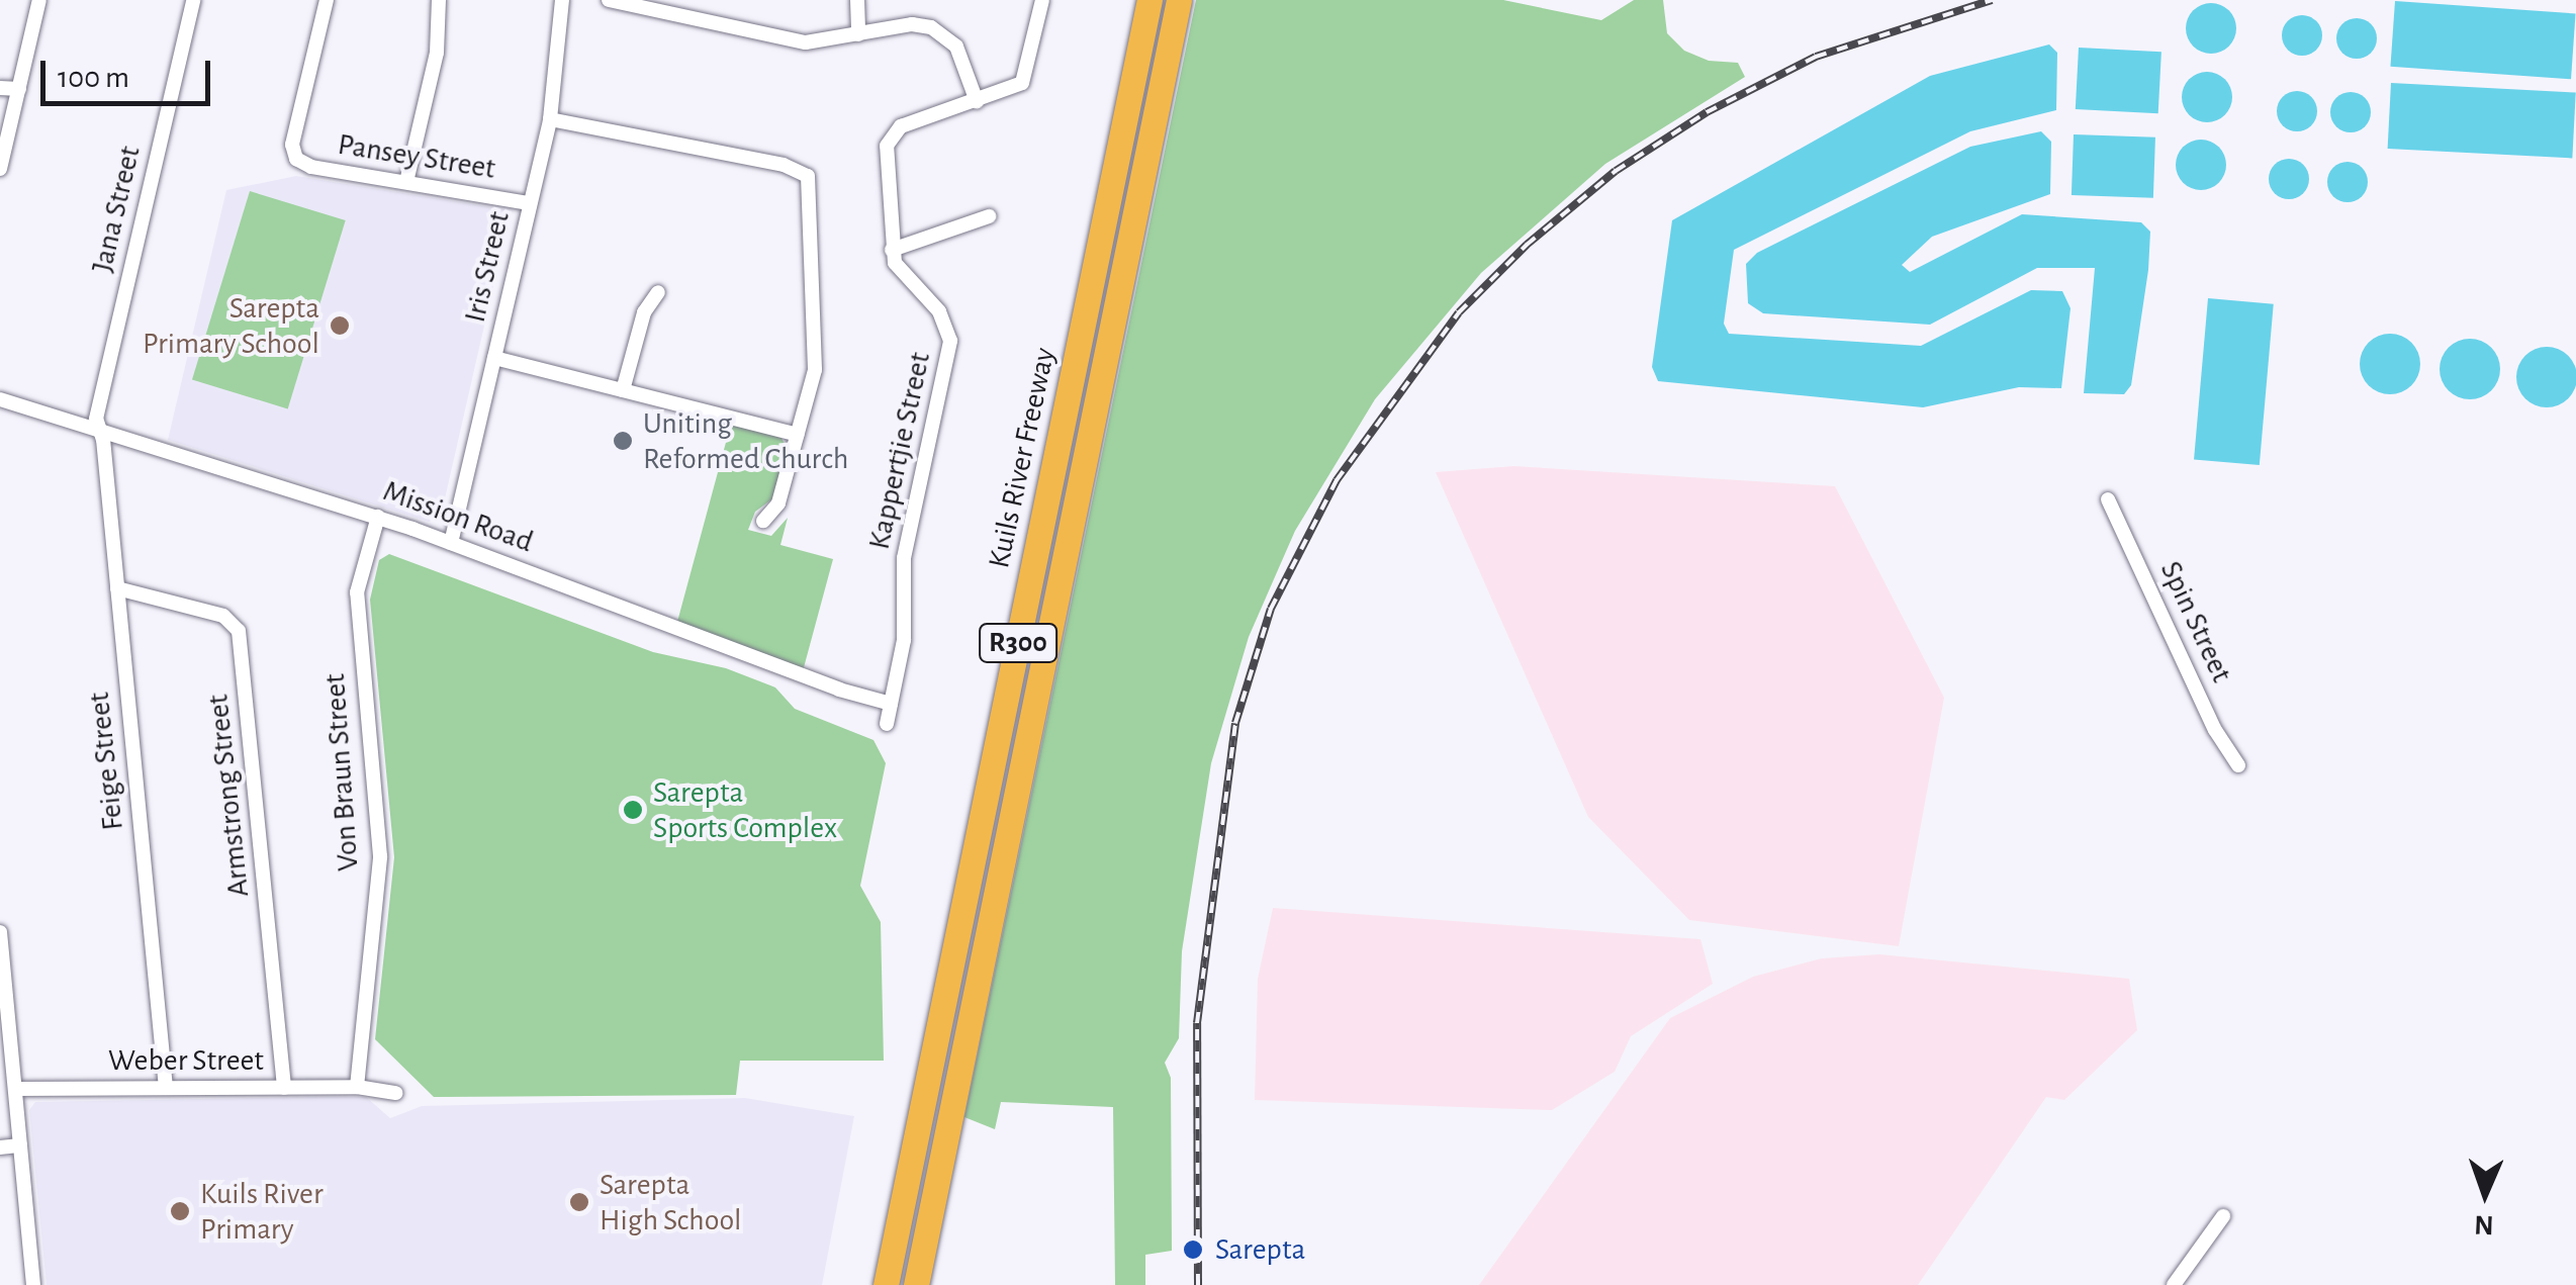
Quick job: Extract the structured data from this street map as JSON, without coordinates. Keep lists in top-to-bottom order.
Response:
{
  "streets": {
    "highway": ["Kuils River Freeway", "R300"],
    "street": [
      "Pansey Street",
      "Jana Street",
      "Iris Street",
      "Kappertjie Street",
      "Mission Road",
      "Spin Street",
      "Feige Street",
      "Von Braun Street",
      "Armstrong Street",
      "Weber Street"
    ]
  },
  "crossings": [
    ["Pansey Street", "Iris Street"],
    ["Jana Street", "Mission Road"],
    ["Jana Street", "Feige Street"],
    ["Iris Street", "Mission Road"],
    ["Kappertjie Street", "Mission Road"],
    ["Mission Road", "Feige Street"],
    ["Mission Road", "Von Braun Street"],
    ["Feige Street", "Armstrong Street"],
    ["Feige Street", "Weber Street"],
    ["Von Braun Street", "Weber Street"],
    ["Armstrong Street", "Weber Street"]
  ],
  "places": [
    "Sarepta Primary School",
    "Uniting Reformed Church",
    "Sarepta Sports Complex",
    "Sarepta High School",
    "Kuils River Primary",
    "Sarepta"
  ],
  "scale_bar": "100 m",
  "north": "bottom"
}
